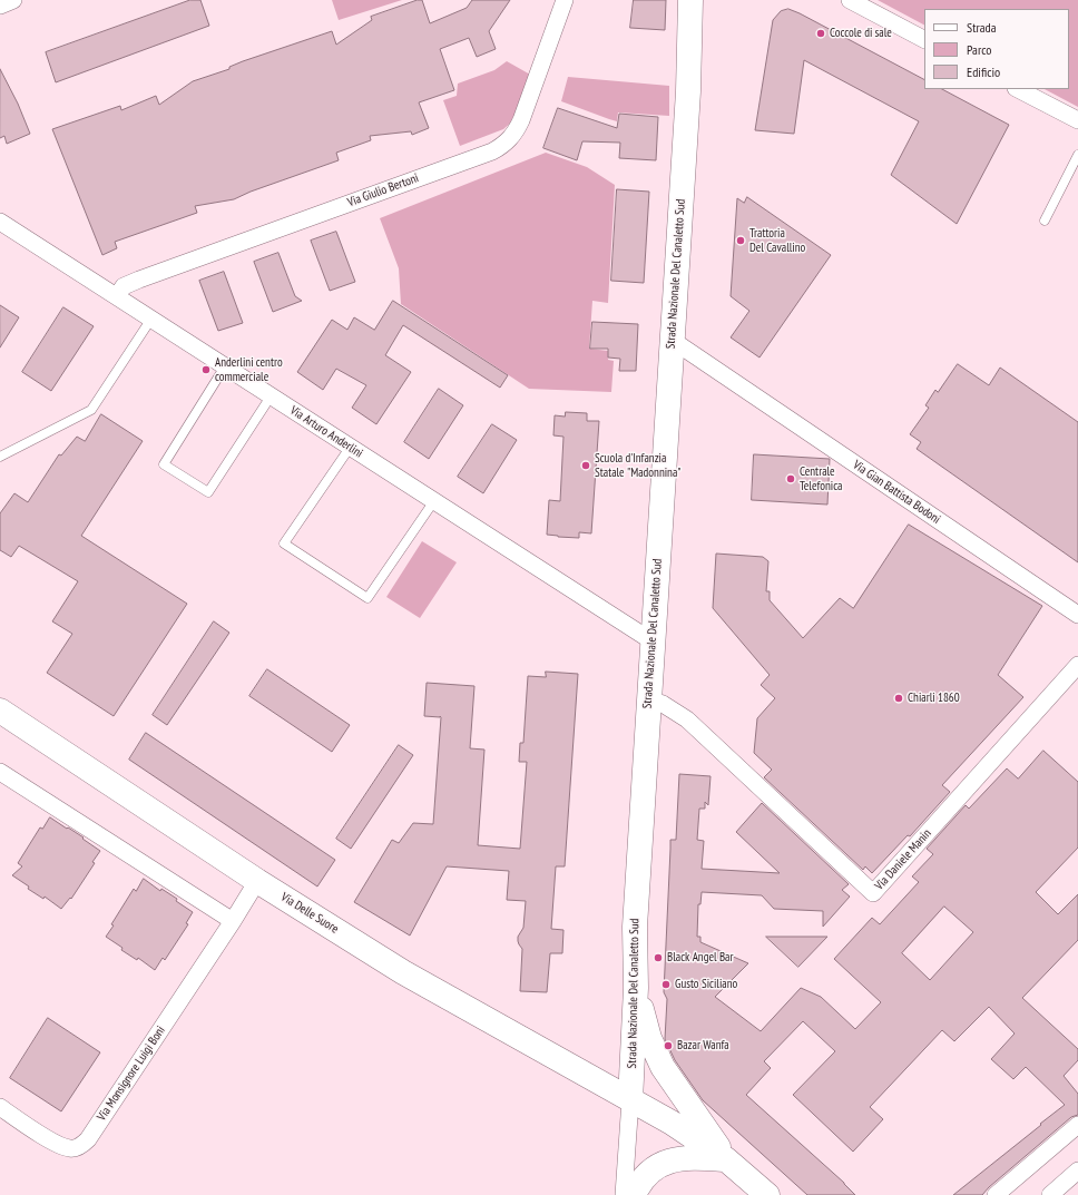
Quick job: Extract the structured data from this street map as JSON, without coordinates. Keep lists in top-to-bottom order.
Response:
{
  "streets": {
    "main road": ["Strada Nazionale Del Canaletto Sud", "Via Delle Suore"],
    "street": [
      "Via Giulio Bertoni",
      "Via Arturo Anderlini",
      "Via Gian Battista Bodoni",
      "Via Daniele Manin",
      "Via Monsignore Luigi Boni"
    ]
  },
  "crossings": [
    ["Via Giulio Bertoni", "Via Arturo Anderlini"],
    ["Strada Nazionale Del Canaletto Sud", "Via Arturo Anderlini"],
    ["Strada Nazionale Del Canaletto Sud", "Via Gian Battista Bodoni"],
    ["Strada Nazionale Del Canaletto Sud", "Via Daniele Manin"],
    ["Strada Nazionale Del Canaletto Sud", "Via Delle Suore"],
    ["Via Delle Suore", "Via Monsignore Luigi Boni"]
  ],
  "places": [
    "Coccole di sale",
    "Trattoria Del Cavallino",
    "Anderlini centro commerciale",
    "Scuola d'Infanzia Statale \"Madonnina\"",
    "Centrale Telefonica",
    "Chiarli 1860",
    "Black Angel Bar",
    "Gusto Siciliano",
    "Bazar Wanfa"
  ],
  "legend": ["Strada", "Parco", "Edificio"]
}
